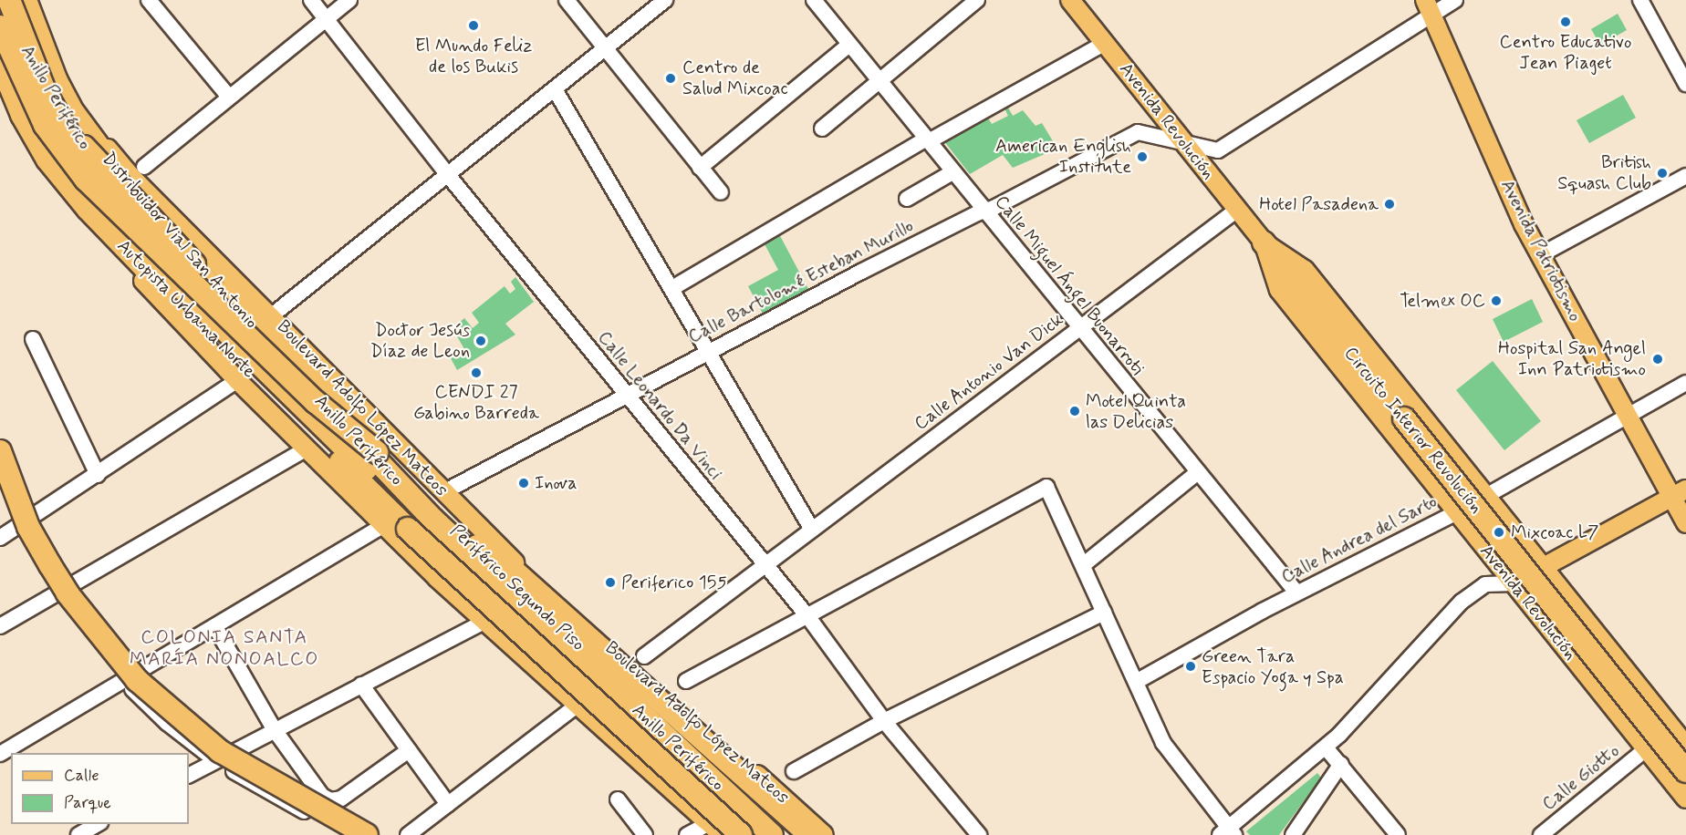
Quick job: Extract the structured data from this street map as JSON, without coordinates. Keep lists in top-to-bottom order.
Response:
{
  "streets": {
    "highway": [
      "Anillo Periférico",
      "Distribuidor Vial San Antonio",
      "Autopista Urbana Norte",
      "Circuito Interior Revolución",
      "Periférico Segundo Piso"
    ],
    "main road": ["Avenida Revolución", "Avenida Patriotismo", "Boulevard Adolfo López Mateos"],
    "street": [
      "Calle Bartolomé Esteban Murillo",
      "Calle Miguel Ángel Buonarroti",
      "Calle Antonio Van Dick",
      "Calle Leonardo Da Vinci",
      "Calle Andrea del Sarto",
      "Calle Giotto"
    ]
  },
  "crossings": [
    ["Avenida Revolución", "Calle Bartolomé Esteban Murillo"],
    ["Avenida Revolución", "Calle Antonio Van Dick"],
    ["Avenida Revolución", "Circuito Interior Revolución"],
    ["Avenida Revolución", "Calle Andrea del Sarto"],
    ["Avenida Revolución", "Calle Giotto"],
    ["Distribuidor Vial San Antonio", "Autopista Urbana Norte"],
    ["Distribuidor Vial San Antonio", "Boulevard Adolfo López Mateos"],
    ["Distribuidor Vial San Antonio", "Periférico Segundo Piso"],
    ["Avenida Patriotismo", "Calle Bartolomé Esteban Murillo"],
    ["Avenida Patriotismo", "Calle Andrea del Sarto"],
    ["Calle Bartolomé Esteban Murillo", "Calle Miguel Ángel Buonarroti"],
    ["Calle Bartolomé Esteban Murillo", "Calle Leonardo Da Vinci"],
    ["Calle Bartolomé Esteban Murillo", "Boulevard Adolfo López Mateos"],
    ["Calle Miguel Ángel Buonarroti", "Calle Antonio Van Dick"],
    ["Calle Miguel Ángel Buonarroti", "Calle Andrea del Sarto"],
    ["Autopista Urbana Norte", "Boulevard Adolfo López Mateos"],
    ["Autopista Urbana Norte", "Periférico Segundo Piso"],
    ["Calle Antonio Van Dick", "Calle Leonardo Da Vinci"],
    ["Boulevard Adolfo López Mateos", "Periférico Segundo Piso"]
  ],
  "districts": ["COLONIA SANTA MARÍA NONOALCO"],
  "places": [
    "Centro Educativo Jean Piaget",
    "El Mundo Feliz de los Bukis",
    "Centro de Salud Mixcoac",
    "American English Institute",
    "British Squash Club",
    "Hotel Pasadena",
    "Telmex OC",
    "Doctor Jesús Díaz de Leon",
    "Hospital San Angel Inn Patriotismo",
    "CENDI 27 Gabino Barreda",
    "Motel Quinta las Delicias",
    "Inova",
    "Mixcoac L7",
    "Periferico 155",
    "Green Tara Espacio Yoga y Spa"
  ],
  "legend": ["Calle", "Parque"]
}
